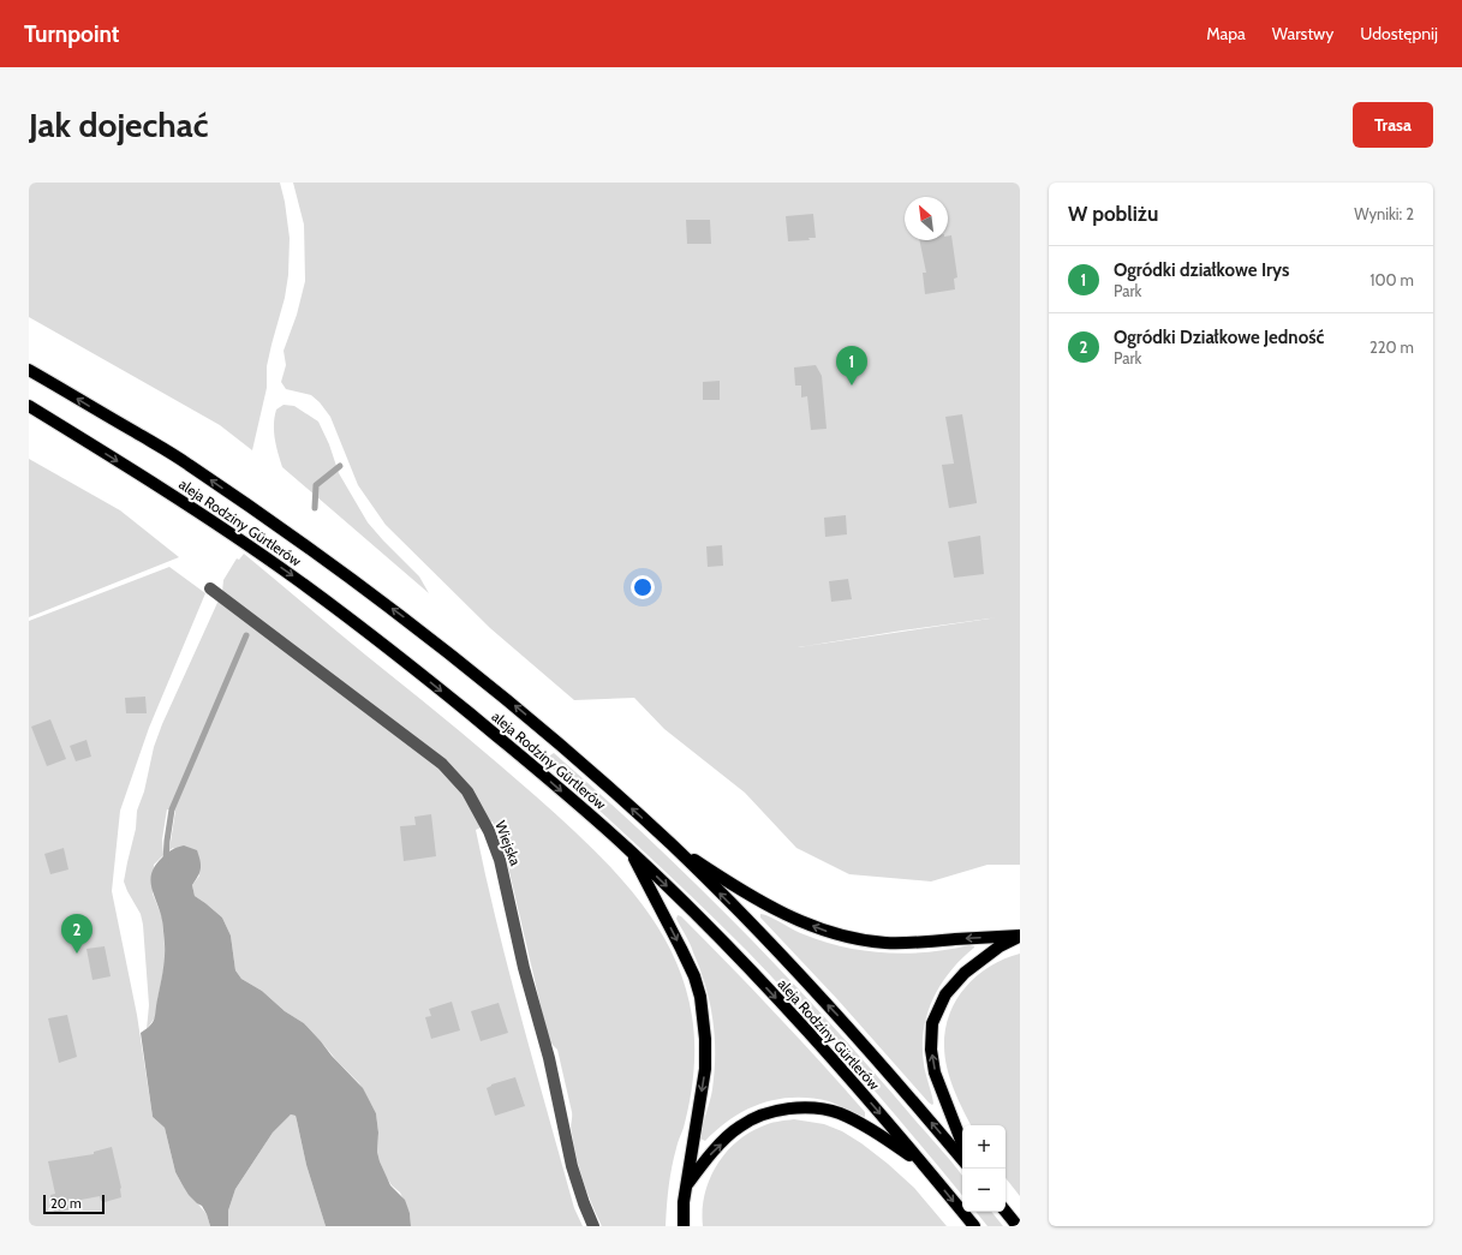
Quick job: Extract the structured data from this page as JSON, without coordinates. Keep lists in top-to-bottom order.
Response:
{
  "streets": {
    "main road": ["aleja Rodziny Gürtlerów"],
    "street": ["Wiejska"]
  },
  "scale_bar": "20 m",
  "north": "top left",
  "page": {
    "header": "Turnpoint",
    "nav": ["Mapa", "Warstwy", "Udostępnij"],
    "buttons": "Trasa",
    "title": "Jak dojechać",
    "heading": ["W pobliżu", "Wyniki: 2"],
    "list": [
      {
        "mark": "1",
        "name": "Ogródki działkowe Irys",
        "note": "Park",
        "value": "100 m"
      },
      {
        "mark": "2",
        "name": "Ogródki Działkowe Jedność",
        "note": "Park",
        "value": "220 m"
      }
    ],
    "pins": ["1", "2"],
    "map_buttons": ["+", "−"],
    "scale": "20 m"
  }
}
